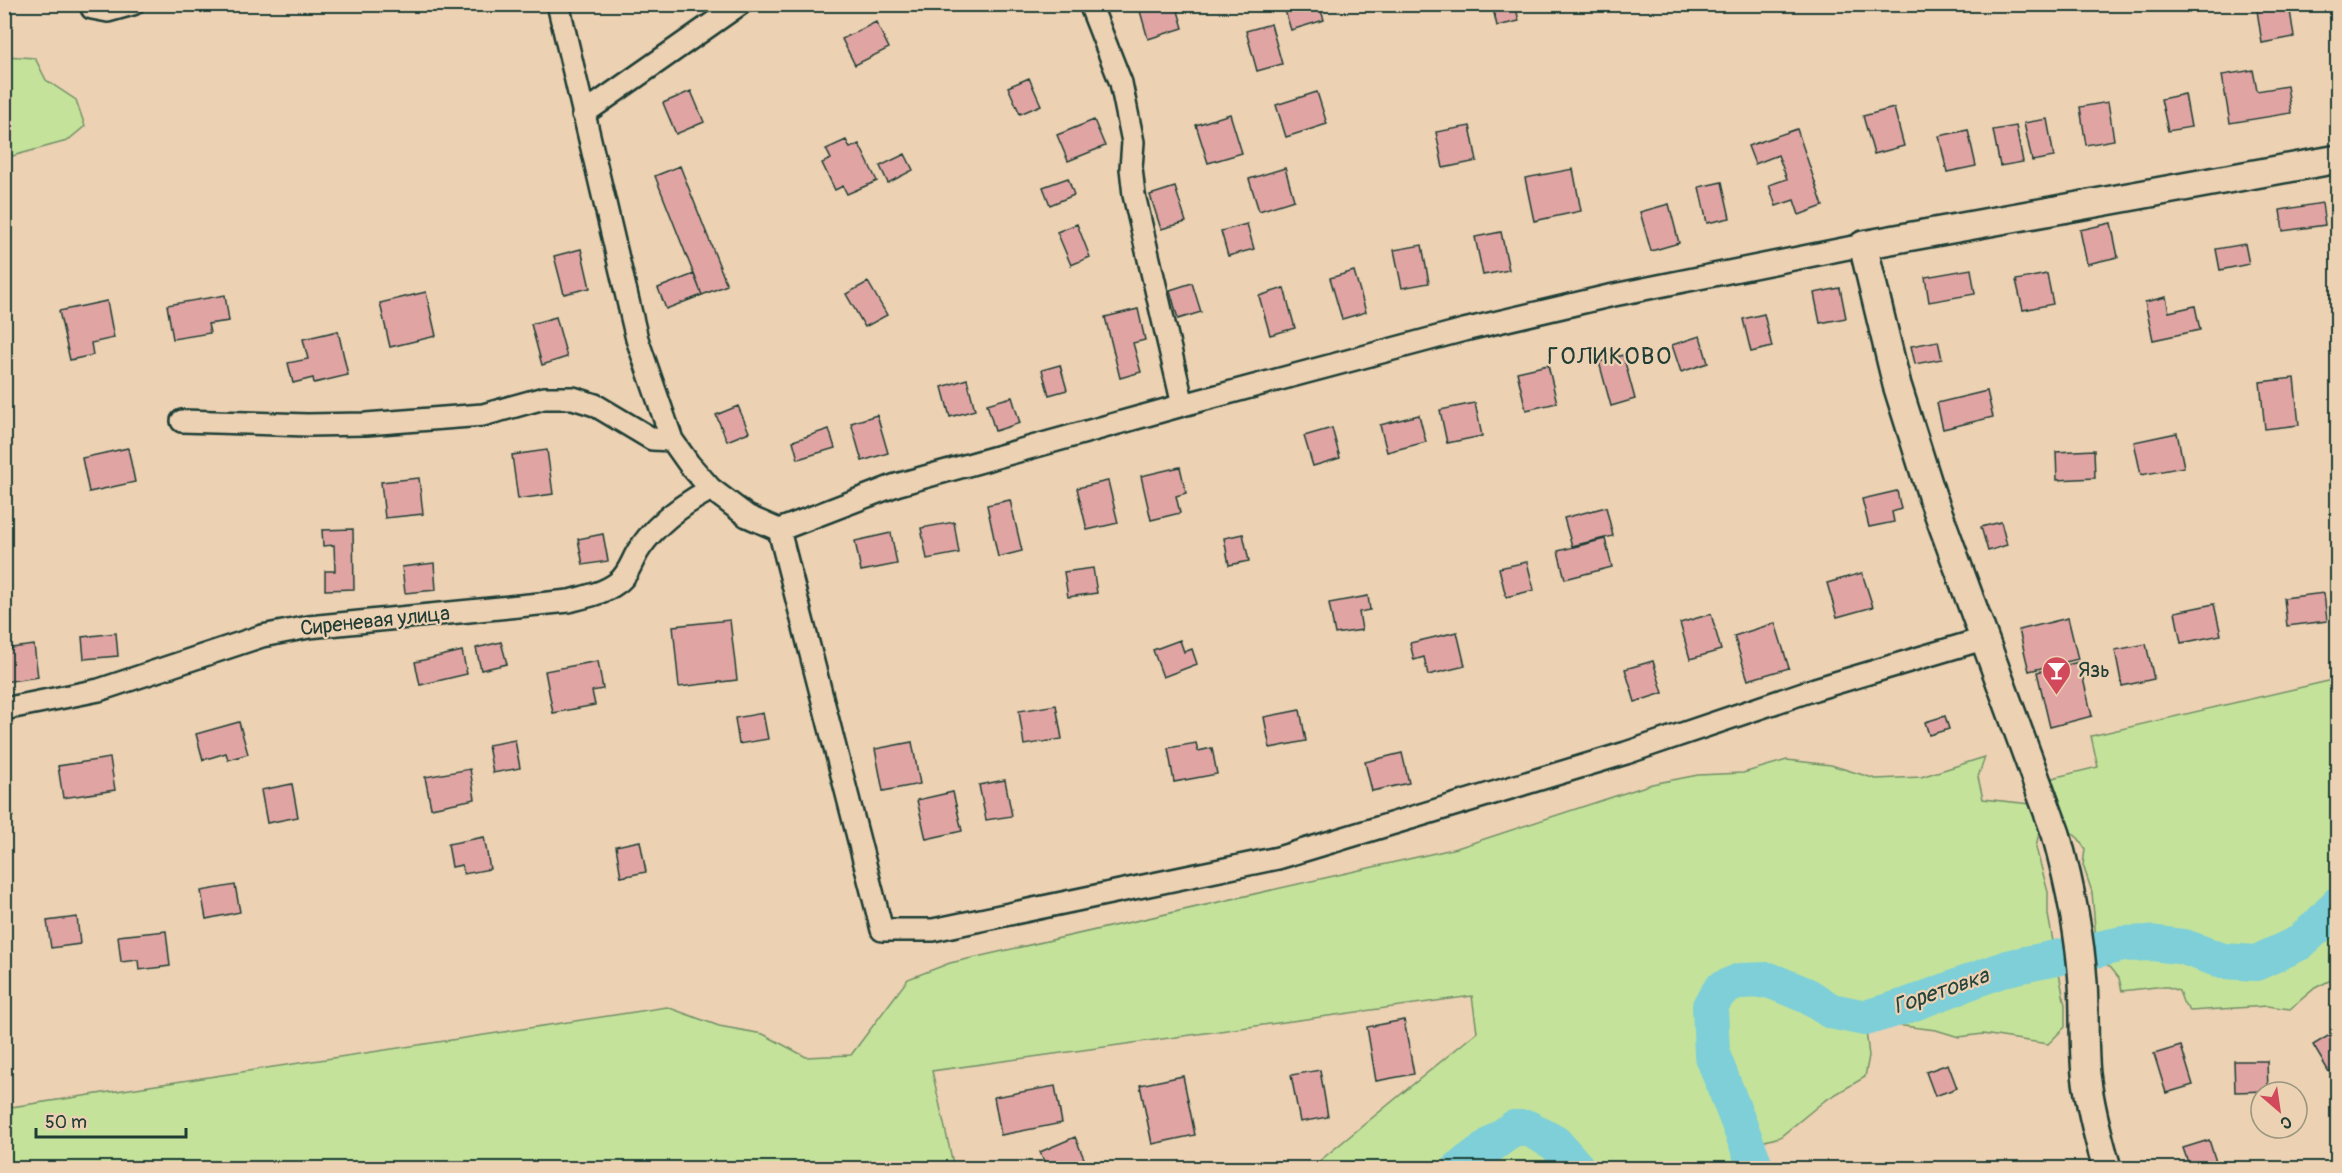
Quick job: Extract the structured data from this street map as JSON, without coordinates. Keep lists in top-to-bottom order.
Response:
{
  "streets": {
    "street": ["Сиреневая улица"]
  },
  "districts": ["ГОЛИКОВО"],
  "water": ["Горетовка"],
  "places": {
    "bar": ["Язь"]
  },
  "scale_bar": "50 m",
  "north": "bottom right"
}
